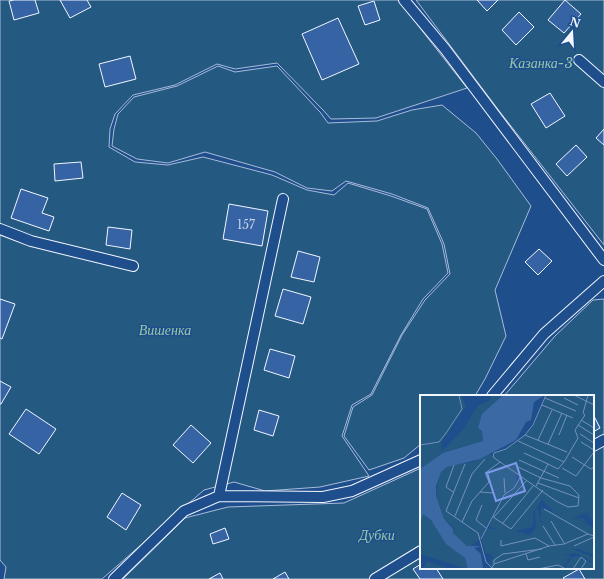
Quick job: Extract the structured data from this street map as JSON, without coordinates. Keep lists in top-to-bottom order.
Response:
{
  "parks": ["Казанка-3", "Вишенка", "Дубки"],
  "house_numbers": ["157"],
  "north": "top"
}
